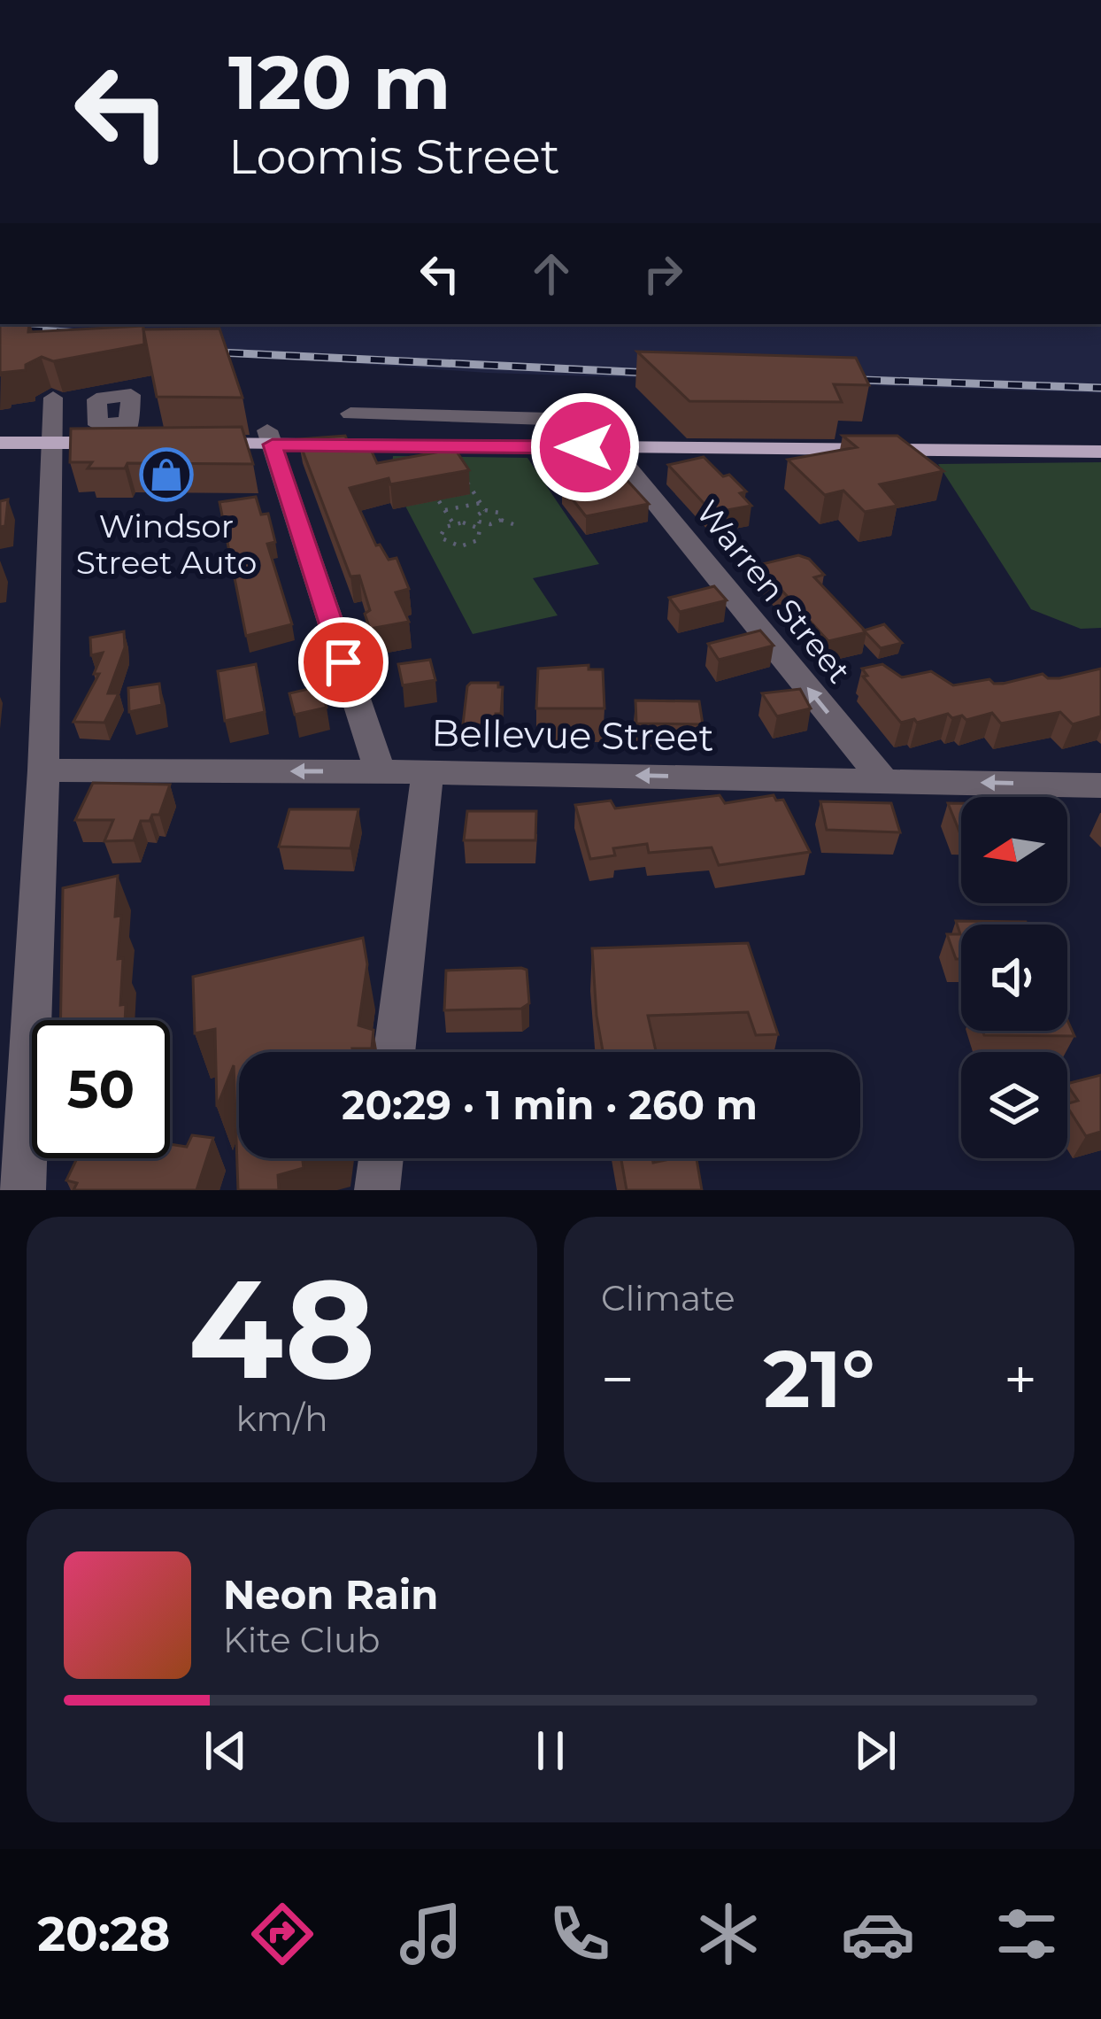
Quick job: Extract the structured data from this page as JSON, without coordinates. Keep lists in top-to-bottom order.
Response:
{
  "streets": {
    "street": ["Warren Street", "Bellevue Street"]
  },
  "crossings": [
    ["Warren Street", "Bellevue Street"]
  ],
  "one_way": ["Warren Street", "Bellevue Street"],
  "places": {
    "shop": ["Windsor Street Auto"]
  },
  "north": "left",
  "page": {
    "turn": ["120 m", "Loomis Street"],
    "limit": "50",
    "trip": "20:29 · 1 min · 260 m",
    "tile": [
      ["48", "km/h"],
      "Climate"
    ],
    "heat": ["−", "21°", "+"],
    "song": ["Neon Rain", "Kite Club"],
    "tabs": "20:28"
  }
}
